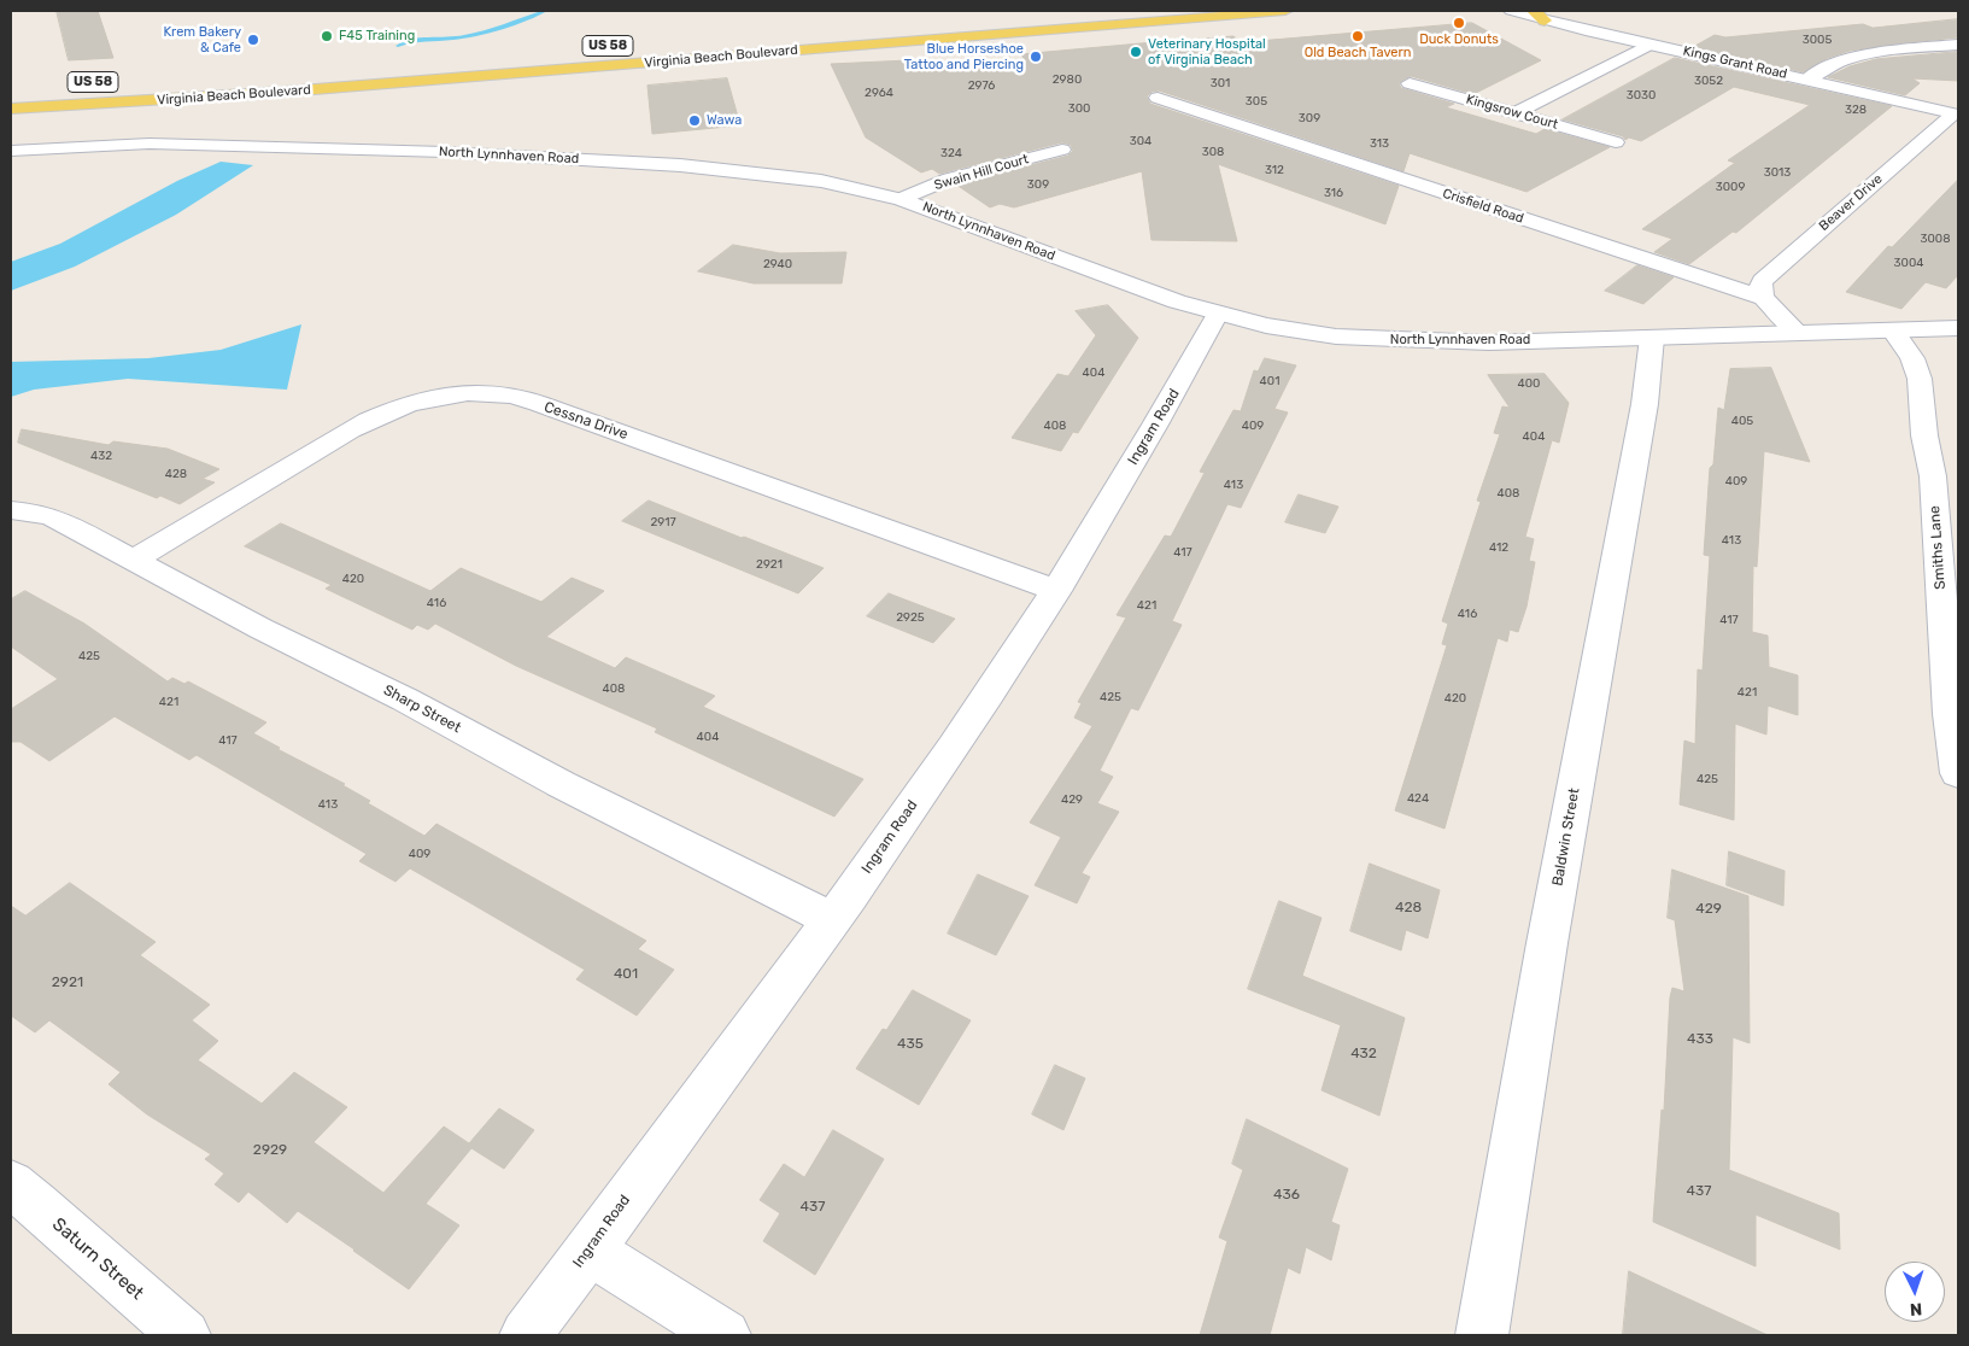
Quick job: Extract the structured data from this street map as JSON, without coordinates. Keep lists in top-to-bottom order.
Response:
{
  "streets": {
    "main road": ["US 58", "Virginia Beach Boulevard"],
    "street": [
      "Kings Grant Road",
      "Kingsrow Court",
      "North Lynnhaven Road",
      "Swain Hill Court",
      "Beaver Drive",
      "Crisfield Road",
      "Cessna Drive",
      "Ingram Road",
      "Smiths Lane",
      "Sharp Street",
      "Baldwin Street",
      "Saturn Street"
    ]
  },
  "crossings": [
    ["Kings Grant Road", "Beaver Drive"],
    ["North Lynnhaven Road", "Swain Hill Court"],
    ["North Lynnhaven Road", "Crisfield Road"],
    ["North Lynnhaven Road", "Ingram Road"],
    ["North Lynnhaven Road", "Smiths Lane"],
    ["North Lynnhaven Road", "Baldwin Street"],
    ["Beaver Drive", "Crisfield Road"],
    ["Cessna Drive", "Ingram Road"],
    ["Cessna Drive", "Sharp Street"],
    ["Ingram Road", "Sharp Street"]
  ],
  "places": [
    "Duck Donuts",
    "F45 Training",
    "Old Beach Tavern",
    "Krem Bakery & Cafe",
    "Veterinary Hospital of Virginia Beach",
    "Blue Horseshoe Tattoo and Piercing",
    "Wawa"
  ],
  "house_numbers": [
    "3005",
    "2980",
    "3052",
    "301",
    "2976",
    "2964",
    "3030",
    "305",
    "300",
    "328",
    "309",
    "304",
    "313",
    "308",
    "324",
    "312",
    "3013",
    "309",
    "3009",
    "316",
    "3008",
    "3004",
    "2940",
    "404",
    "401",
    "400",
    "405",
    "408",
    "409",
    "404",
    "432",
    "428",
    "409",
    "413",
    "408",
    "2917",
    "413",
    "412",
    "417",
    "2921",
    "420",
    "416",
    "421",
    "416",
    "2925",
    "417",
    "425",
    "408",
    "421",
    "425",
    "420",
    "421",
    "404",
    "417",
    "425",
    "424",
    "429",
    "413",
    "409",
    "428",
    "429",
    "401",
    "2921",
    "433",
    "435",
    "432",
    "2929",
    "437",
    "436",
    "437"
  ],
  "north": "bottom"
}
